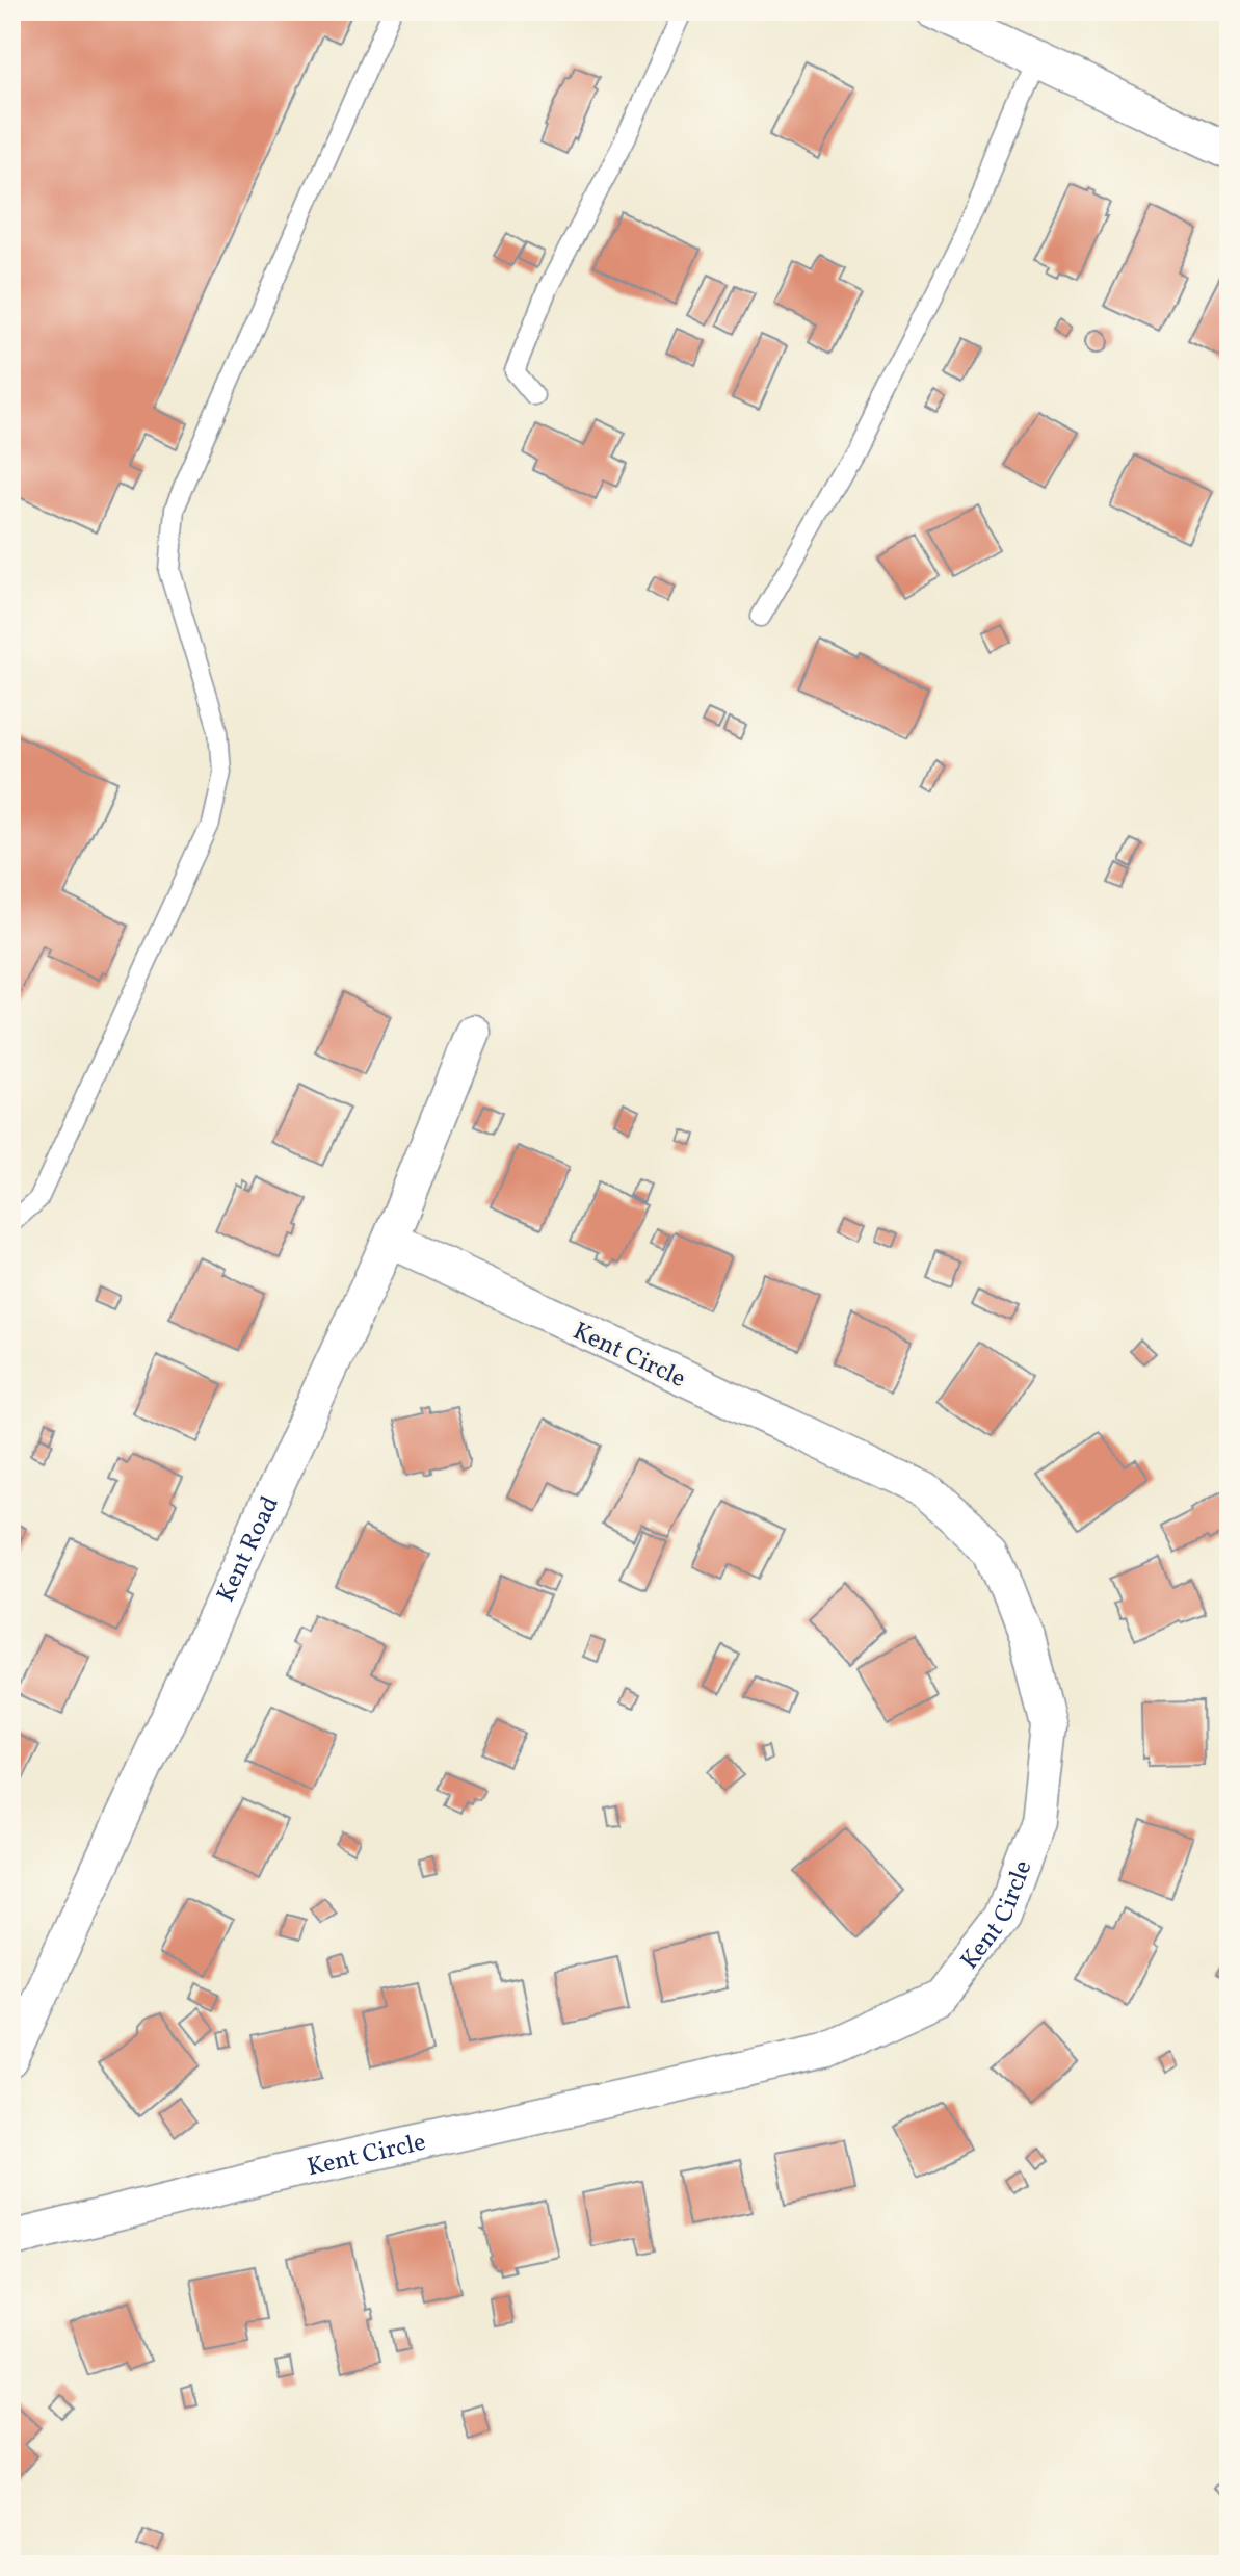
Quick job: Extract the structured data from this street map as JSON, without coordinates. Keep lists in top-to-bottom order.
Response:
{
  "streets": {
    "street": ["Kent Circle", "Kent Road"]
  },
  "crossings": [
    ["Kent Circle", "Kent Road"]
  ]
}
